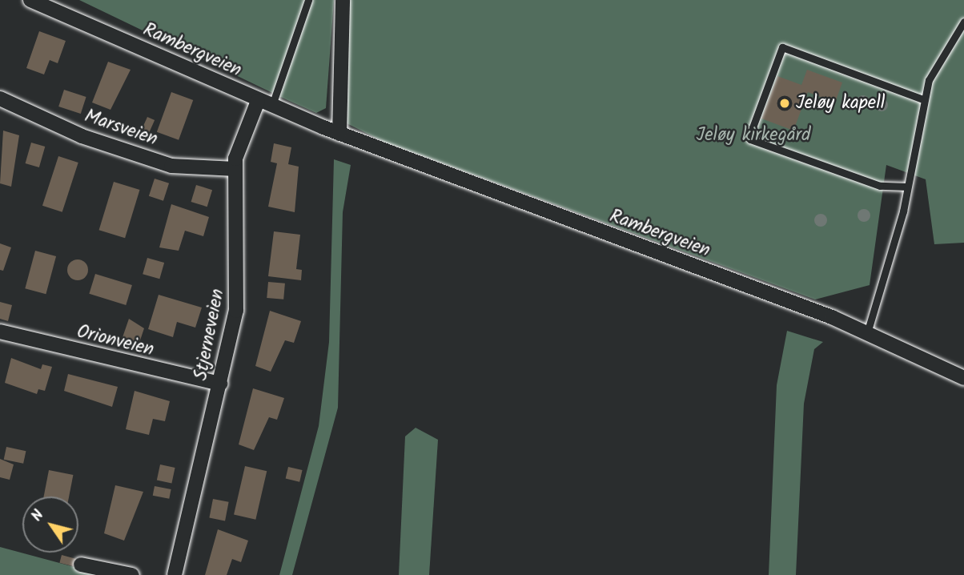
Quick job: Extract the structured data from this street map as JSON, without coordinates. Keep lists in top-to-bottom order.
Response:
{
  "streets": {
    "street": [
      "Rambergveien",
      "Marsveien",
      "Stjerneveien",
      "Orionveien"
    ]
  },
  "crossings": [
    ["Rambergveien", "Stjerneveien"],
    ["Marsveien", "Stjerneveien"],
    ["Stjerneveien", "Orionveien"]
  ],
  "parks": ["Jeløy kirkegård"],
  "places": ["Jeløy kapell"],
  "north": "top left"
}
